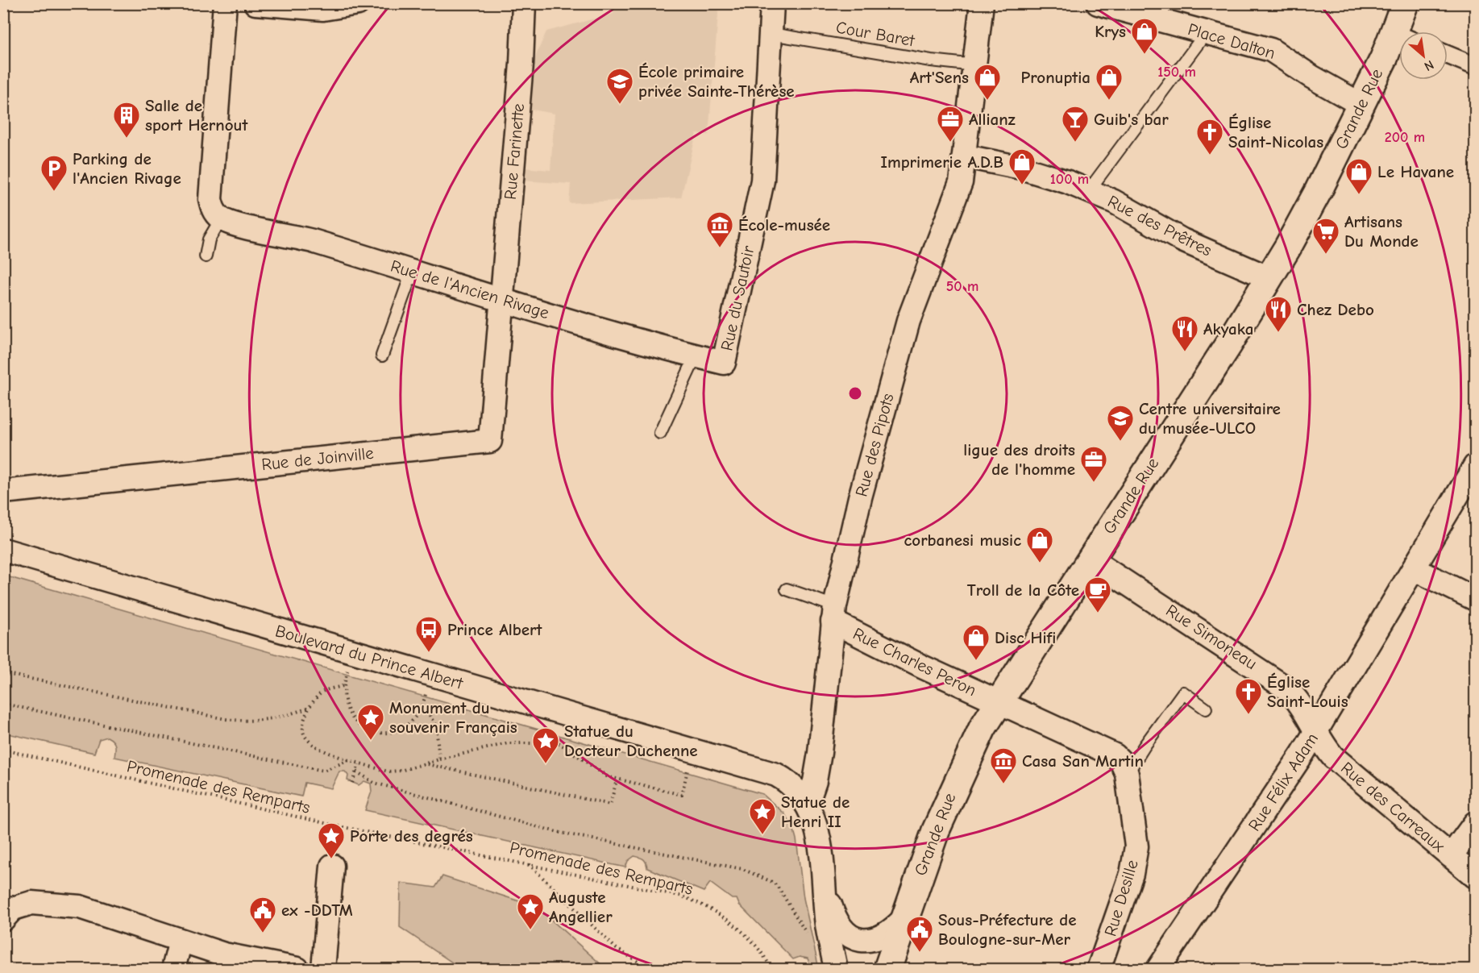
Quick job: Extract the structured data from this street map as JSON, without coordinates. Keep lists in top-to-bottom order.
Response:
{
  "streets": {
    "main road": ["Grande Rue"],
    "street": [
      "Place Dalton",
      "Rue Farinette",
      "Rue des Prêtres",
      "Rue de l'Ancien Rivage",
      "Rue du Sautoir",
      "Rue des Pipots",
      "Rue de Joinville",
      "Rue Simoneau",
      "Boulevard du Prince Albert",
      "Rue Charles Peron",
      "Rue Félix Adam",
      "Rue des Carreaux",
      "Rue Desille"
    ],
    "lane": ["Cour Baret"],
    "path": ["Promenade des Remparts"]
  },
  "crossings": [
    ["Cour Baret", "Rue du Sautoir"],
    ["Cour Baret", "Rue des Pipots"],
    ["Place Dalton", "Grande Rue"],
    ["Grande Rue", "Rue des Prêtres"],
    ["Grande Rue", "Rue Simoneau"],
    ["Grande Rue", "Rue Charles Peron"],
    ["Grande Rue", "Rue Desille"],
    ["Rue Farinette", "Rue de l'Ancien Rivage"],
    ["Rue Farinette", "Rue de Joinville"],
    ["Rue des Prêtres", "Rue des Pipots"],
    ["Rue de l'Ancien Rivage", "Rue du Sautoir"],
    ["Rue de l'Ancien Rivage", "Rue de Joinville"],
    ["Rue des Pipots", "Boulevard du Prince Albert"],
    ["Rue des Pipots", "Rue Charles Peron"],
    ["Rue Simoneau", "Rue Félix Adam"],
    ["Rue Simoneau", "Rue des Carreaux"],
    ["Rue Charles Peron", "Rue Desille"],
    ["Rue Félix Adam", "Rue des Carreaux"]
  ],
  "places": {
    "shop": [
      "Krys",
      "Art'Sens",
      "Pronuptia",
      "Imprimerie A.D.B",
      "Le Havane",
      "corbanesi music",
      "Disc Hifi"
    ],
    "school or university": ["École primaire privée Sainte-Thérèse", "Centre universitaire du musée-ULCO"],
    "building": ["Salle de sport Hernout"],
    "office": ["Allianz", "ligue des droits de l'homme"],
    "bar": ["Guib's bar"],
    "church": ["Église Saint-Nicolas", "Église Saint-Louis"],
    "parking": ["Parking de l'Ancien Rivage"],
    "museum": ["École-musée", "Casa San Martin"],
    "supermarket": ["Artisans Du Monde"],
    "restaurant": ["Chez Debo", "Akyaka"],
    "cafe": ["Troll de la Côte"],
    "bus stop": ["Prince Albert"],
    "place": [
      "Monument du souvenir Français",
      "Statue du Docteur Duchenne",
      "Statue de Henri II",
      "Porte des degrés",
      "Auguste Angellier"
    ],
    "public building": ["ex -DDTM", "Sous-Préfecture de Boulogne-sur-Mer"]
  },
  "north": "bottom right",
  "rings": [
    "150 m",
    "200 m",
    "100 m",
    "50 m"
  ]
}
